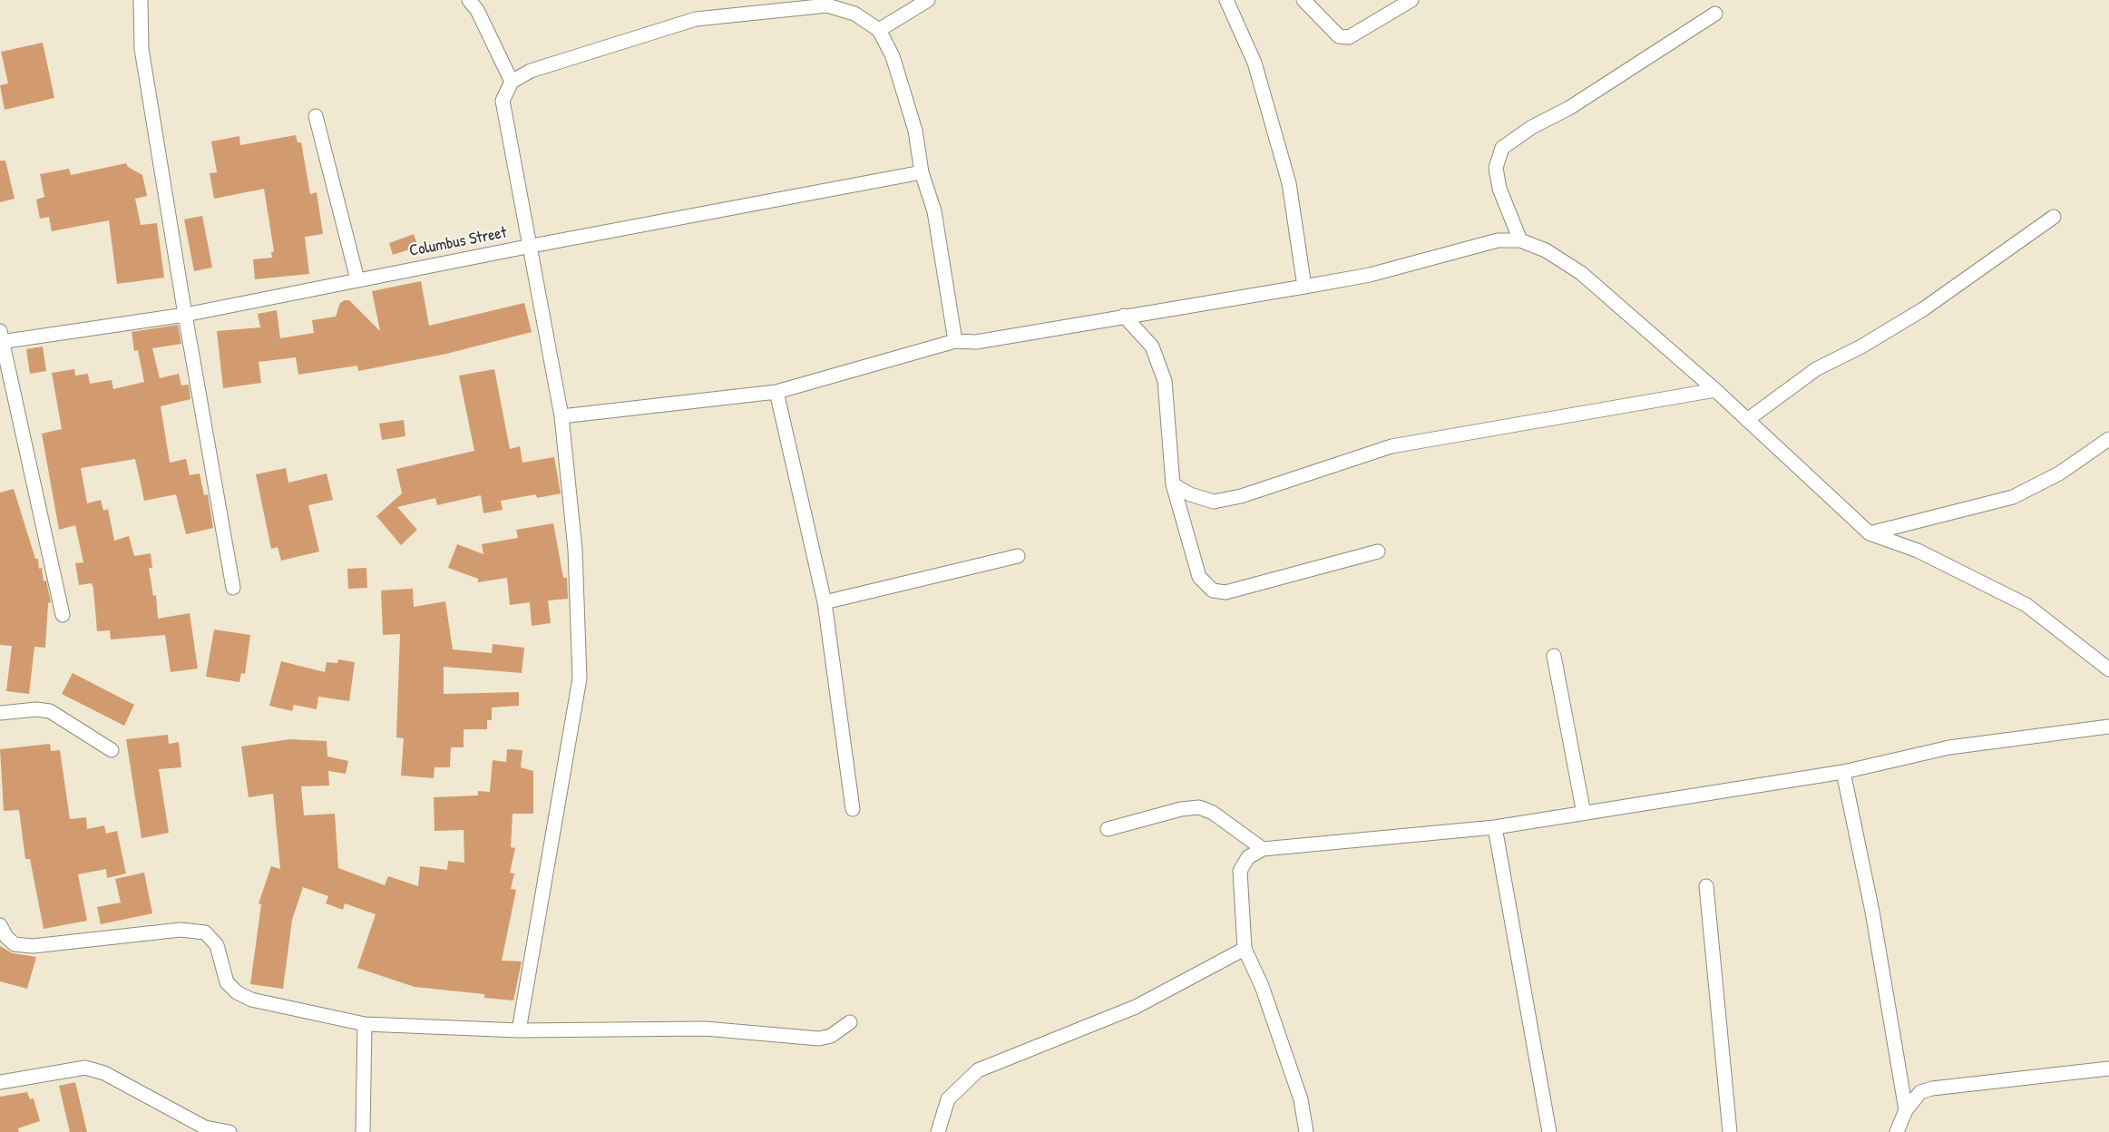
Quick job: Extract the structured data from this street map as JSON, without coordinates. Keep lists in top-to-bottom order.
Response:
{
  "streets": {
    "street": ["Columbus Street"]
  }
}
